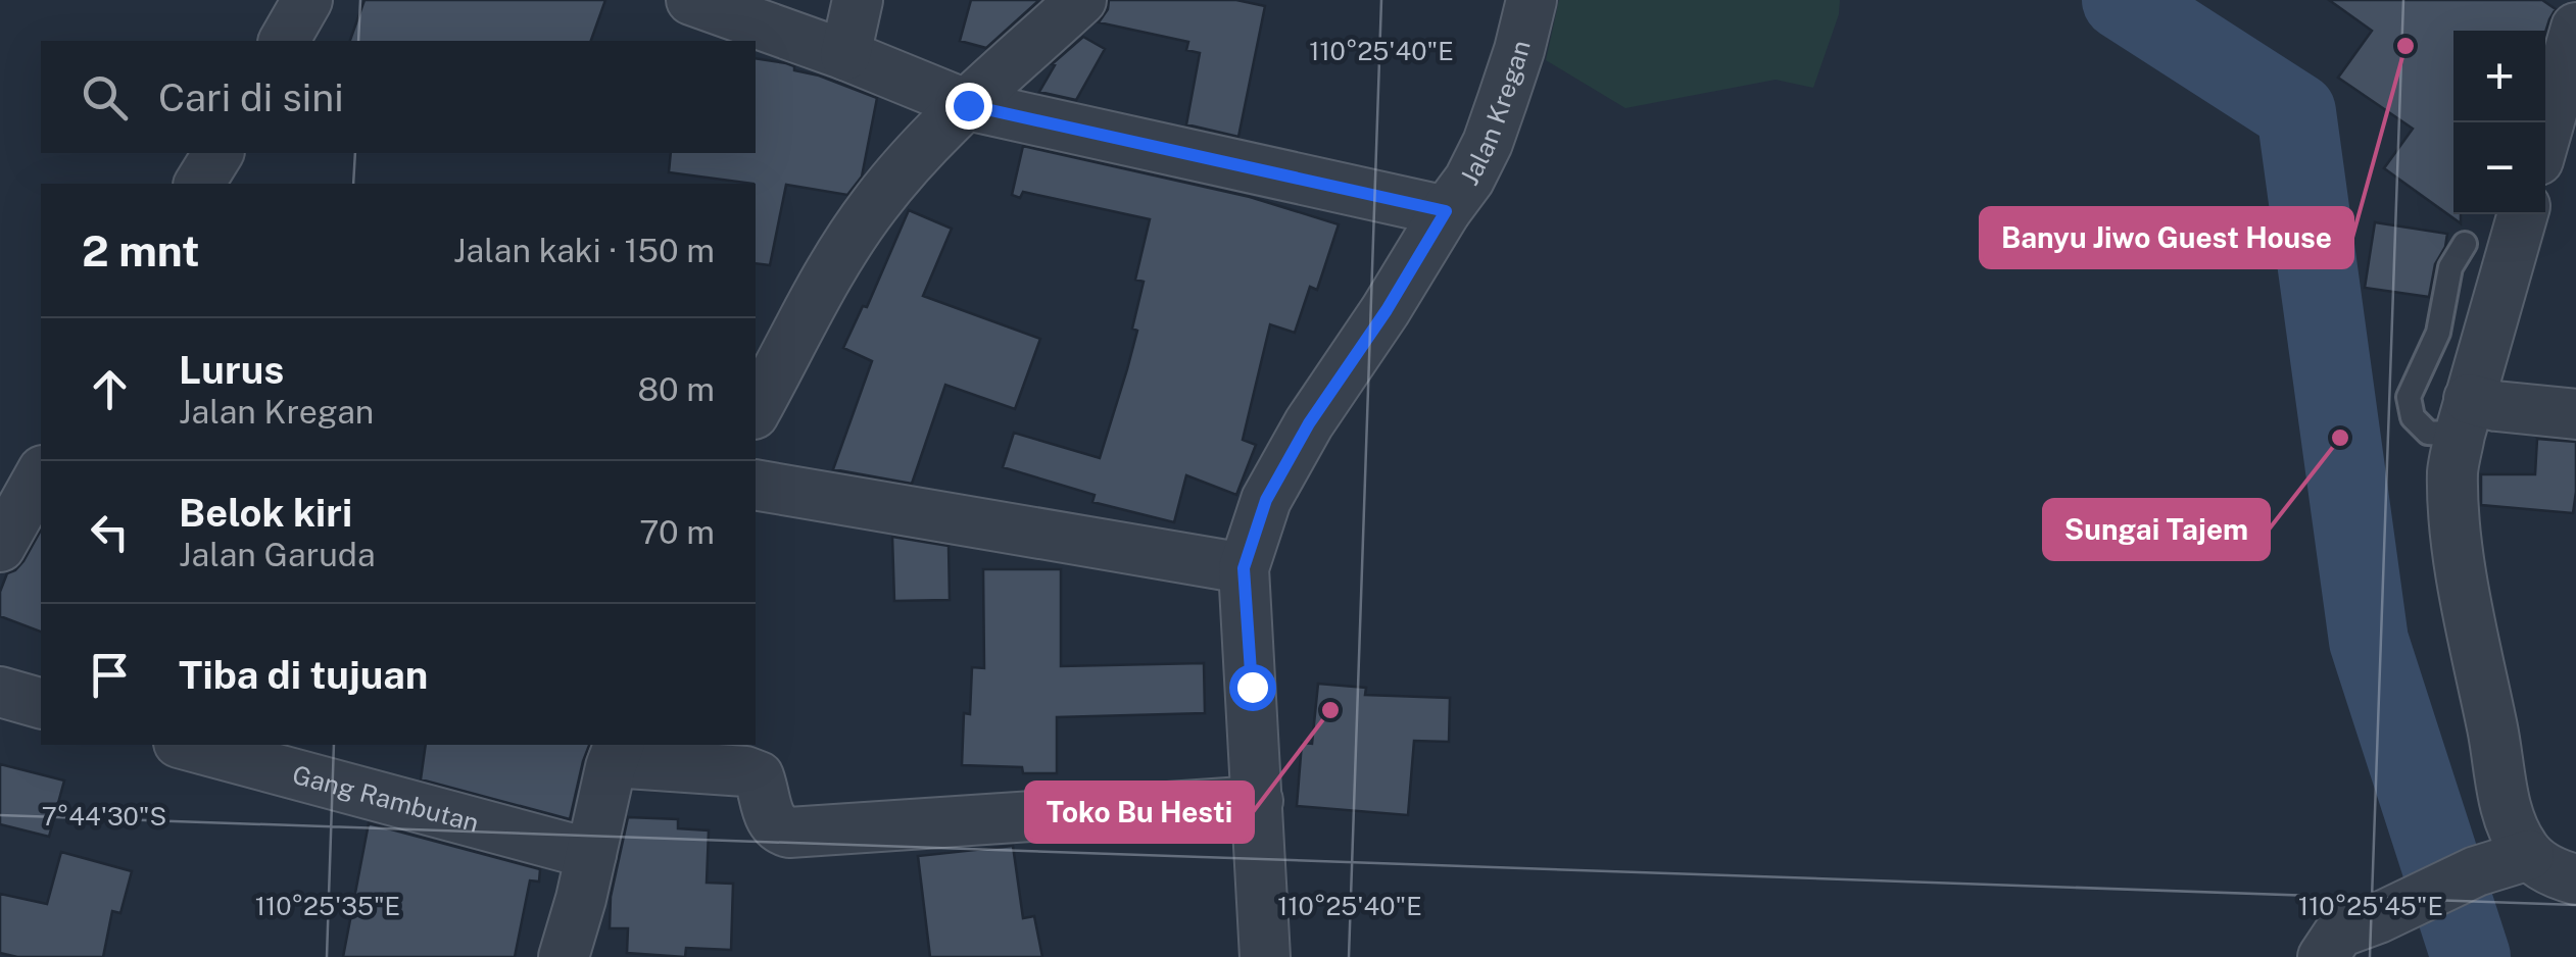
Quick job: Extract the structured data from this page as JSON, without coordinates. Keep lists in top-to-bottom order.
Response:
{
  "streets": {
    "street": ["Jalan Kregan", "Gang Rambutan"]
  },
  "places": ["Banyu Jiwo Guest House", "Sungai Tajem", "Toko Bu Hesti"],
  "page": {
    "map_buttons": ["+", "−"],
    "search": "Cari di sini",
    "heading": ["2 mnt", "Jalan kaki · 150 m"],
    "list": [
      ["Lurus", "Jalan Kregan", "80 m"],
      ["Belok kiri", "Jalan Garuda", "70 m"],
      "Tiba di tujuan"
    ]
  },
  "coordinates": [
    "110°25'40\"E",
    "7°44'30\"S",
    "110°25'35\"E",
    "110°25'45\"E"
  ]
}
